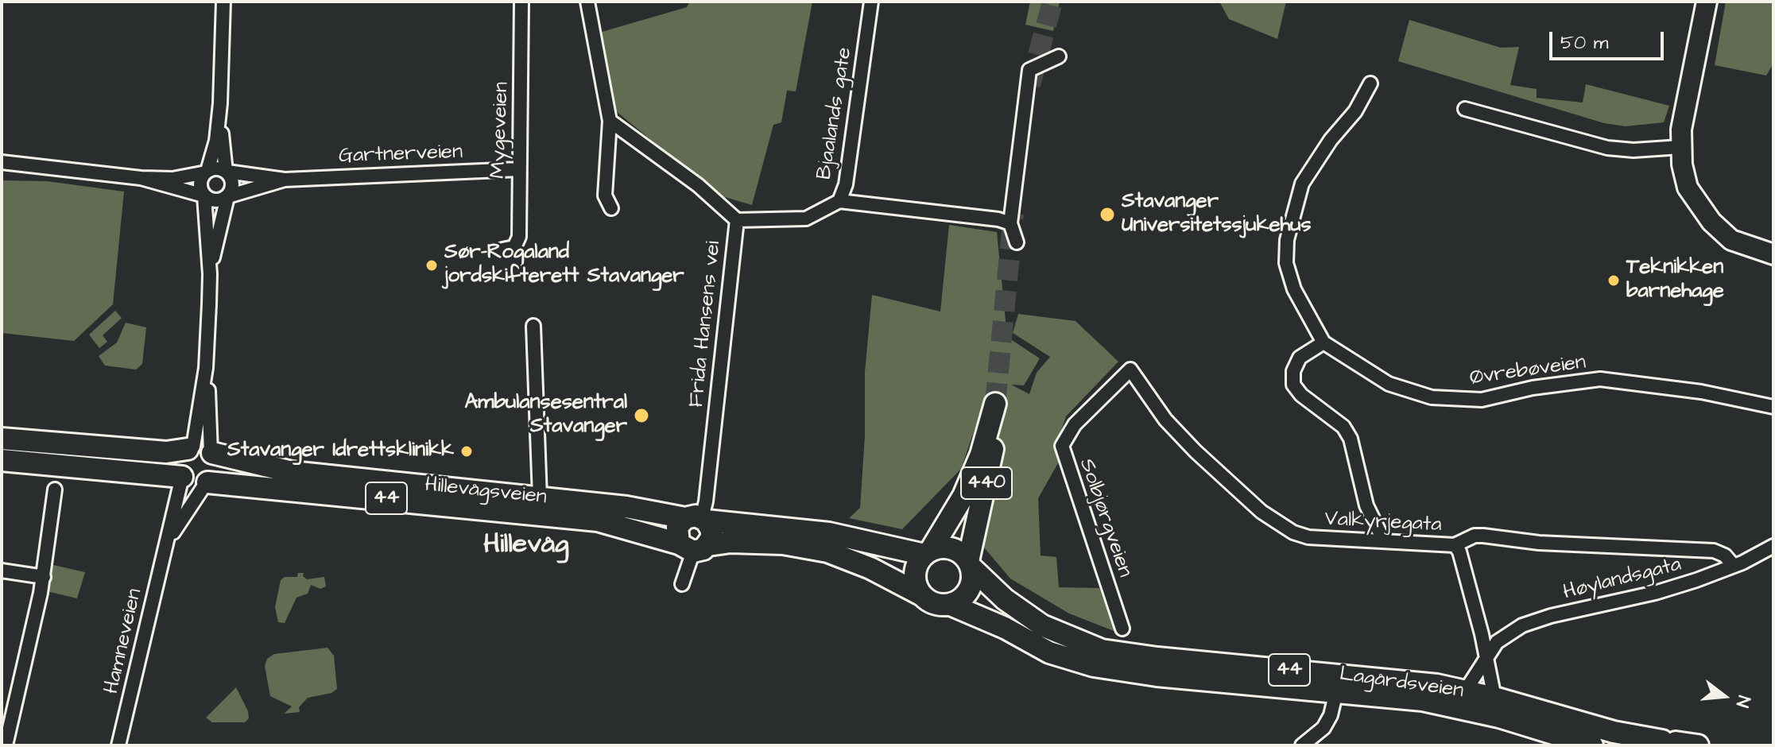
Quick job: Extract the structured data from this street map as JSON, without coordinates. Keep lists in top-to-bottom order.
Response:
{
  "streets": {
    "main road": [
      "440",
      "Hillevågsveien",
      "44",
      "Lagårdsveien"
    ],
    "street": [
      "Bjaalands gate",
      "Mygeveien",
      "Gartnerveien",
      "Frida Hansens vei",
      "Øvrebøveien",
      "Solbjørgveien",
      "Valkyrjegata",
      "Høylandsgata",
      "Hamneveien"
    ]
  },
  "crossings": [
    ["Bjaalands gate", "Frida Hansens vei"],
    ["Mygeveien", "Gartnerveien"],
    ["Frida Hansens vei", "Hillevågsveien"],
    ["440", "Hillevågsveien"],
    ["440", "44"],
    ["440", "Lagårdsveien"],
    ["Hillevågsveien", "44"],
    ["Hillevågsveien", "Hamneveien"],
    ["Hillevågsveien", "Lagårdsveien"],
    ["44", "Hamneveien"],
    ["44", "Lagårdsveien"],
    ["Solbjørgveien", "Valkyrjegata"],
    ["Valkyrjegata", "Høylandsgata"],
    ["Høylandsgata", "Lagårdsveien"]
  ],
  "districts": ["Hillevåg"],
  "places": [
    "Stavanger Universitetssjukehus",
    "Sør-Rogaland jordskifterett Stavanger",
    "Teknikken barnehage",
    "Ambulansesentral Stavanger",
    "Stavanger Idrettsklinikk"
  ],
  "scale_bar": "50 m",
  "north": "right"
}
